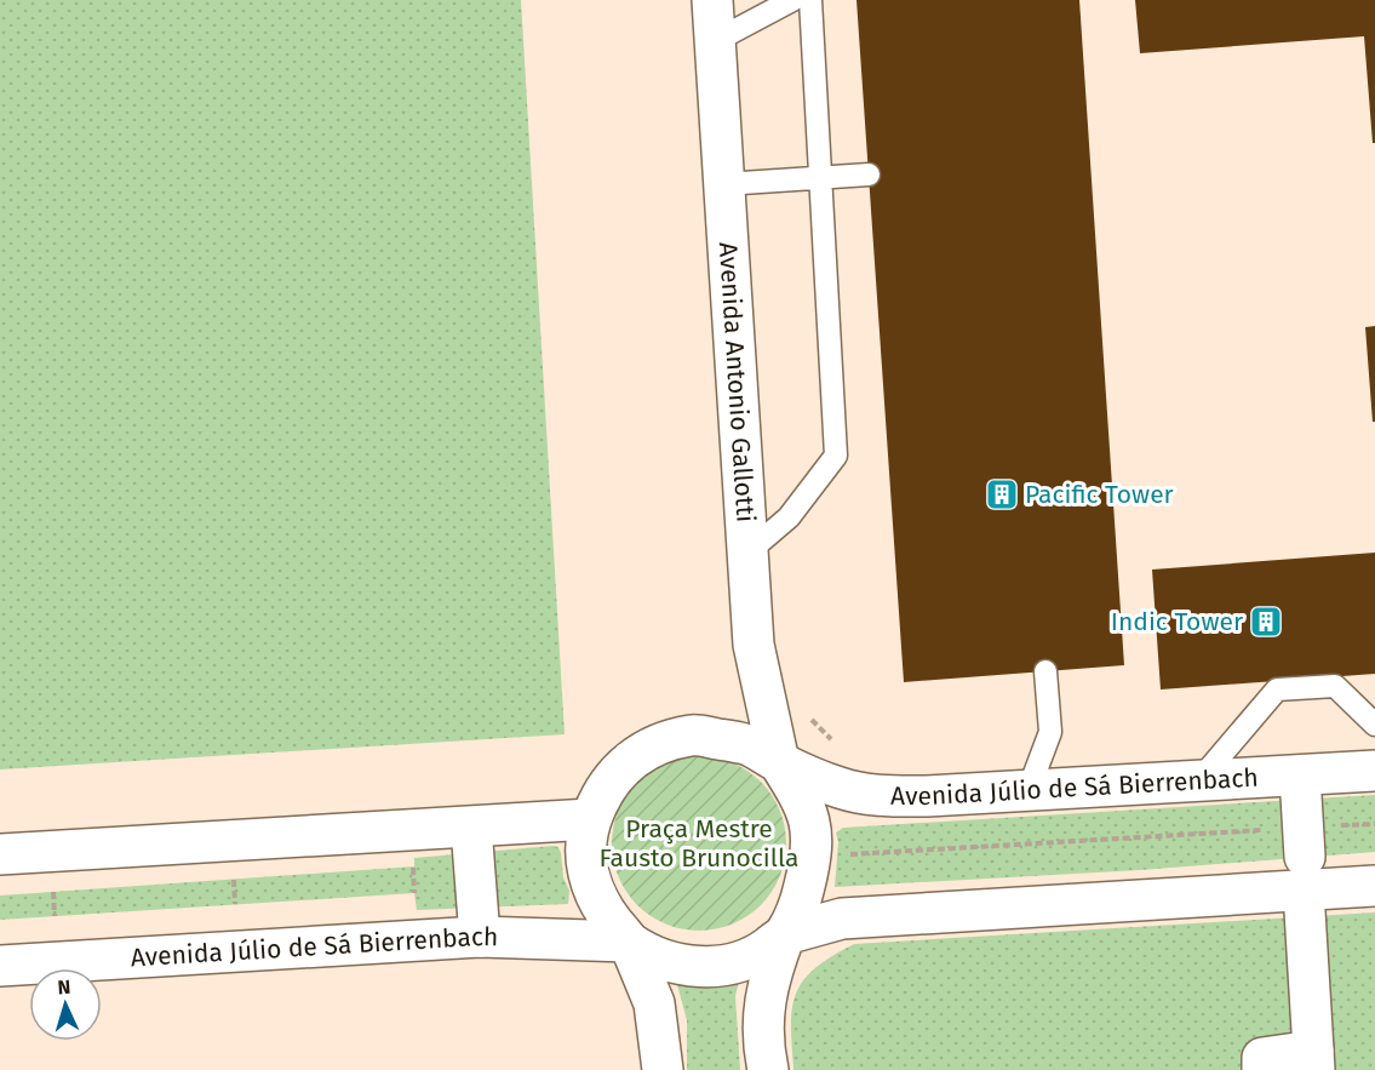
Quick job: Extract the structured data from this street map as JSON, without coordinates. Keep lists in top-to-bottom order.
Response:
{
  "streets": {
    "street": ["Avenida Antonio Gallotti", "Avenida Júlio de Sá Bierrenbach"]
  },
  "crossings": [
    ["Avenida Antonio Gallotti", "Avenida Júlio de Sá Bierrenbach"]
  ],
  "parks": ["Praça Mestre Fausto Brunocilla"],
  "places": {
    "building": ["Pacific Tower", "Indic Tower"]
  },
  "north": "top"
}
